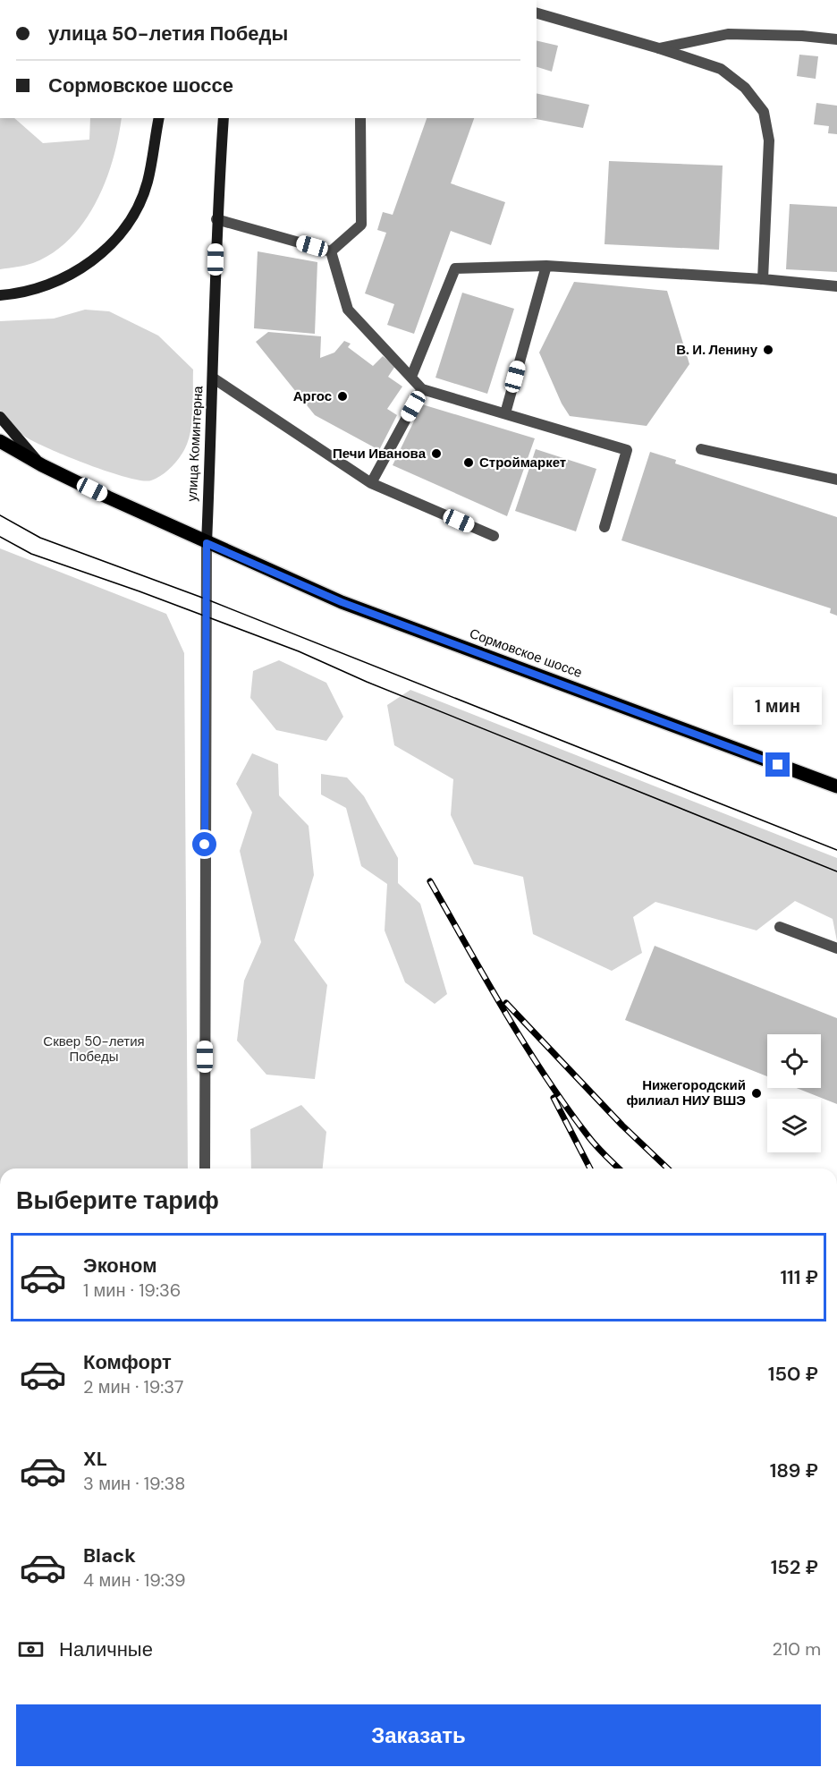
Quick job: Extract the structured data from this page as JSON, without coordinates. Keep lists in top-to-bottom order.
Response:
{
  "streets": {
    "main road": ["улица Коминтерна", "Сормовское шоссе"]
  },
  "crossings": [
    ["улица Коминтерна", "Сормовское шоссе"]
  ],
  "parks": ["Сквер 50-летия Победы"],
  "places": [
    "В. И. Ленину",
    "Аргос",
    "Печи Иванова",
    "Строймаркет",
    "Нижегородский филиал НИУ ВШЭ"
  ],
  "page": {
    "banner": ["улица 50-летия Победы", "Сормовское шоссе"],
    "bubble": "1 мин",
    "heading": "Выберите тариф",
    "list": [
      {
        "name": "Эконом",
        "note": "1 мин · 19:36",
        "value": "111 ₽"
      },
      {
        "name": "Комфорт",
        "note": "2 мин · 19:37",
        "value": "150 ₽"
      },
      {
        "name": "XL",
        "note": "3 мин · 19:38",
        "value": "189 ₽"
      },
      {
        "name": "Black",
        "note": "4 мин · 19:39",
        "value": "152 ₽"
      }
    ],
    "pay": ["Наличные", "210 m"],
    "buttons": "Заказать"
  }
}
